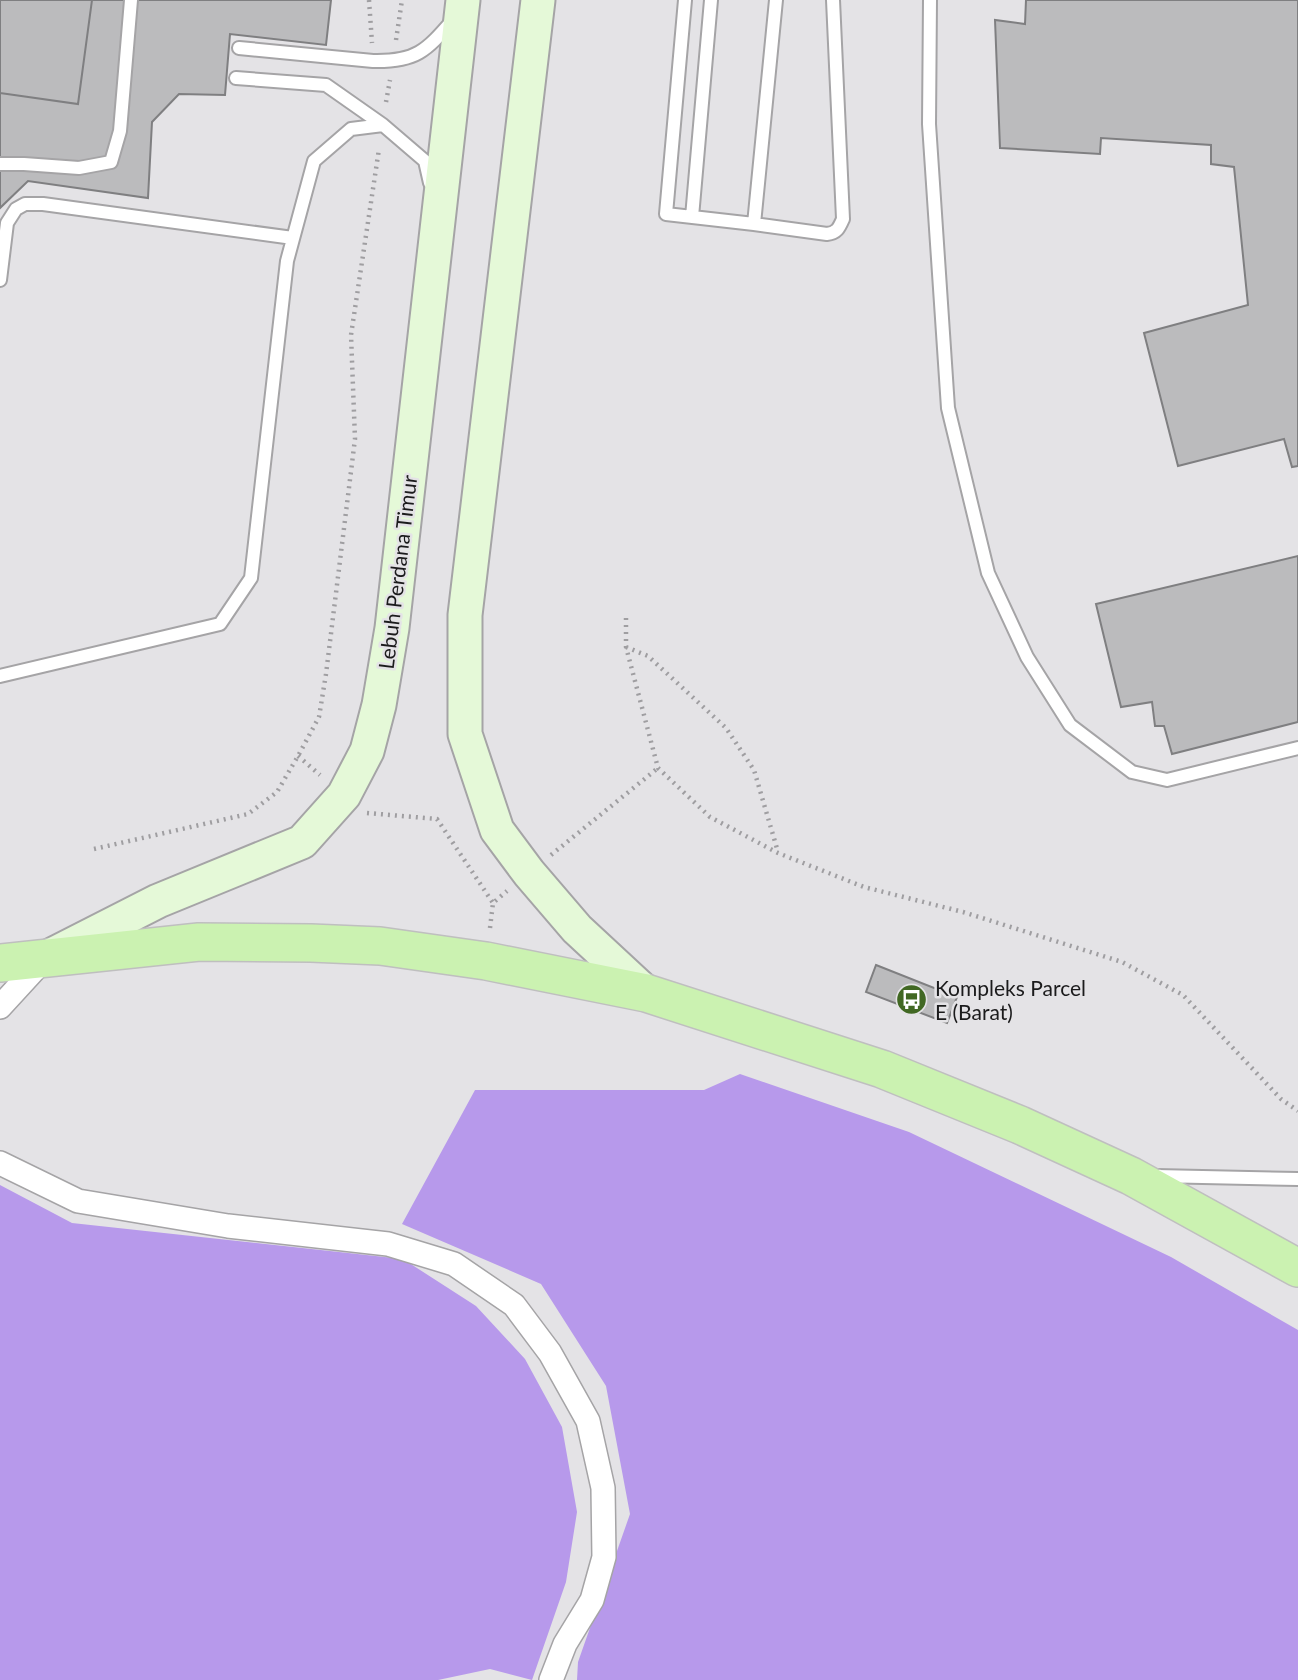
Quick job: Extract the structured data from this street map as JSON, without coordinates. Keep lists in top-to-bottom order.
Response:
{
  "streets": {
    "main road": ["Lebuh Perdana Timur"]
  },
  "places": {
    "bus stop": ["Kompleks Parcel E (Barat)"]
  }
}
